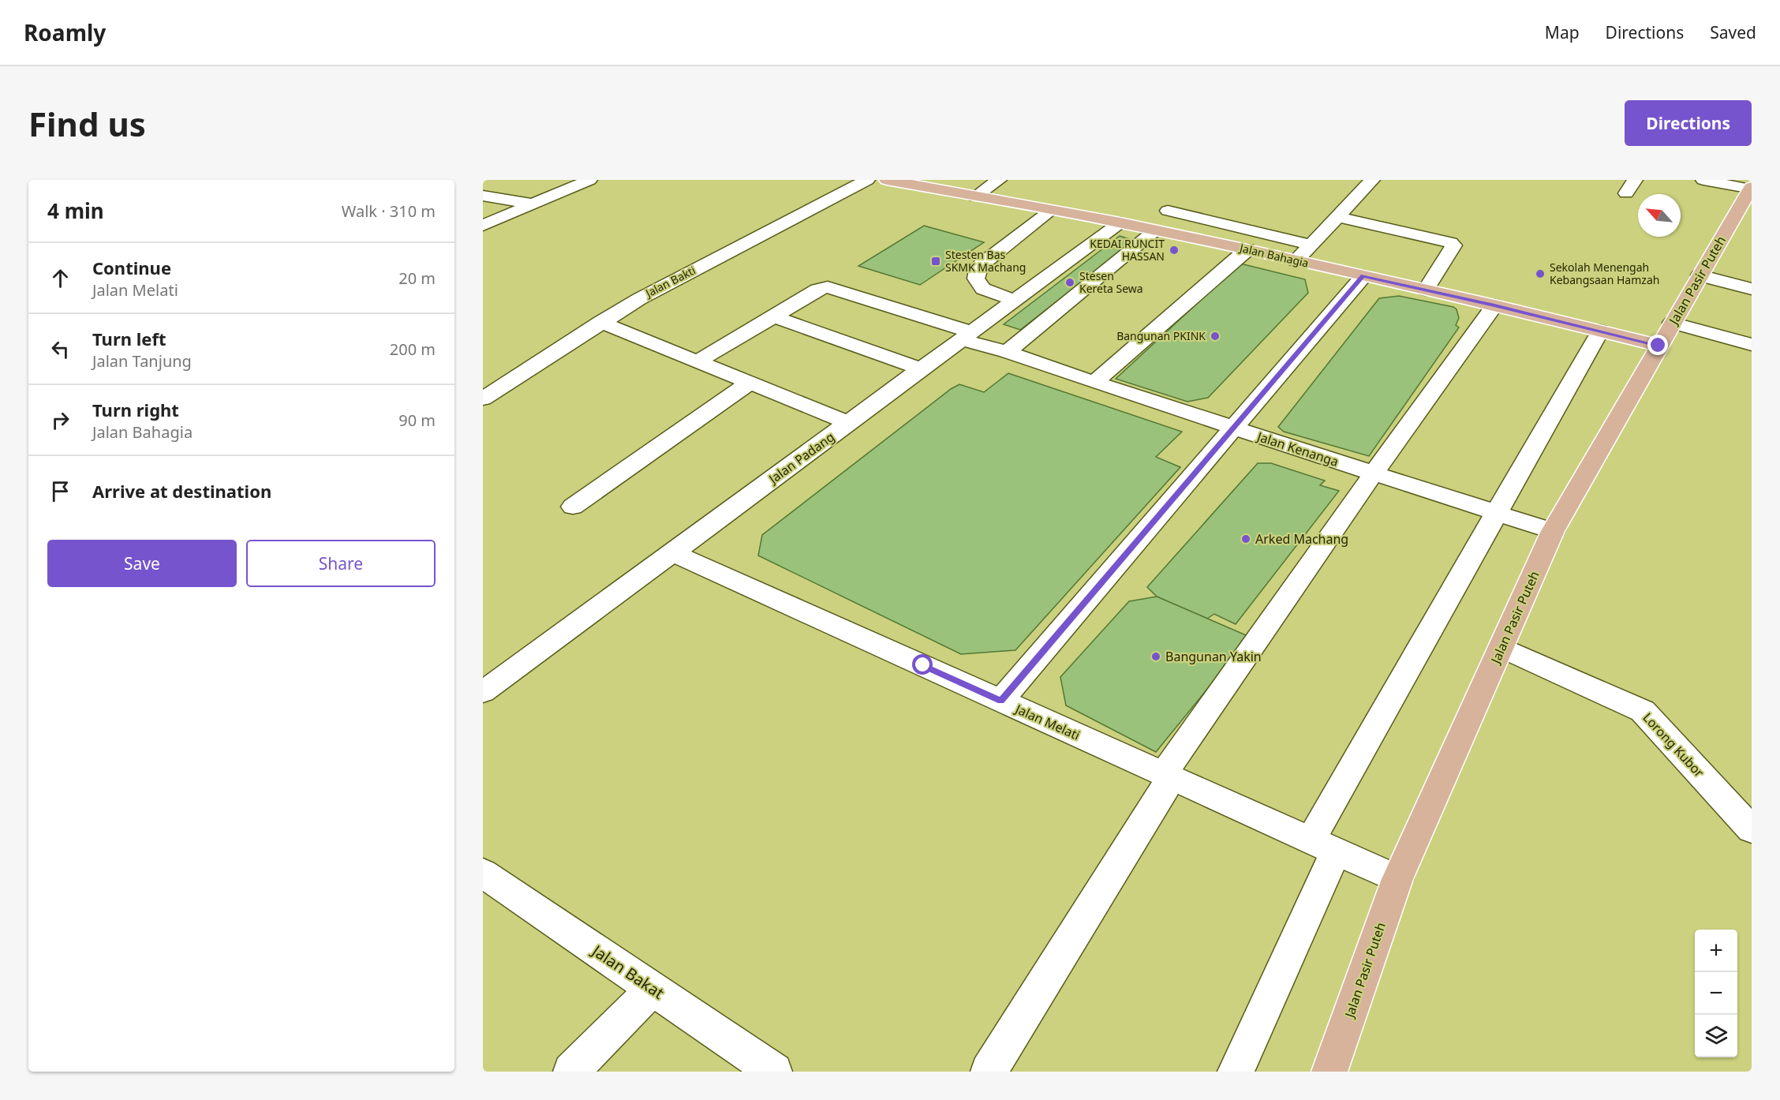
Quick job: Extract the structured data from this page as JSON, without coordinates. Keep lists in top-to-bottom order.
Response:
{
  "streets": {
    "main road": ["Jalan Bahagia", "Jalan Pasir Puteh"],
    "street": [
      "Jalan Bakti",
      "Jalan Kenanga",
      "Jalan Padang",
      "Jalan Melati",
      "Lorong Kubor",
      "Jalan Bakat"
    ]
  },
  "crossings": [
    ["Jalan Bahagia", "Jalan Pasir Puteh"],
    ["Jalan Bahagia", "Jalan Padang"],
    ["Jalan Pasir Puteh", "Jalan Kenanga"],
    ["Jalan Pasir Puteh", "Jalan Melati"],
    ["Jalan Pasir Puteh", "Lorong Kubor"],
    ["Jalan Kenanga", "Jalan Padang"],
    ["Jalan Padang", "Jalan Melati"]
  ],
  "places": {
    "other": [
      "KEDAI RUNCIT HASSAN",
      "Sekolah Menengah Kebangsaan Hamzah",
      "Stesen Kereta Sewa",
      "Bangunan PKINK",
      "Arked Machang",
      "Bangunan Yakin"
    ],
    "transit": ["Stesten Bas SKMK Machang"]
  },
  "north": "top left",
  "page": {
    "header": "Roamly",
    "nav": ["Map", "Directions", "Saved"],
    "buttons": [
      "Directions",
      ["Save", "Share"]
    ],
    "title": "Find us",
    "heading": ["4 min", "Walk · 310 m"],
    "list": [
      ["Continue", "Jalan Melati", "20 m"],
      ["Turn left", "Jalan Tanjung", "200 m"],
      ["Turn right", "Jalan Bahagia", "90 m"],
      "Arrive at destination"
    ],
    "map_buttons": ["+", "−"]
  }
}
